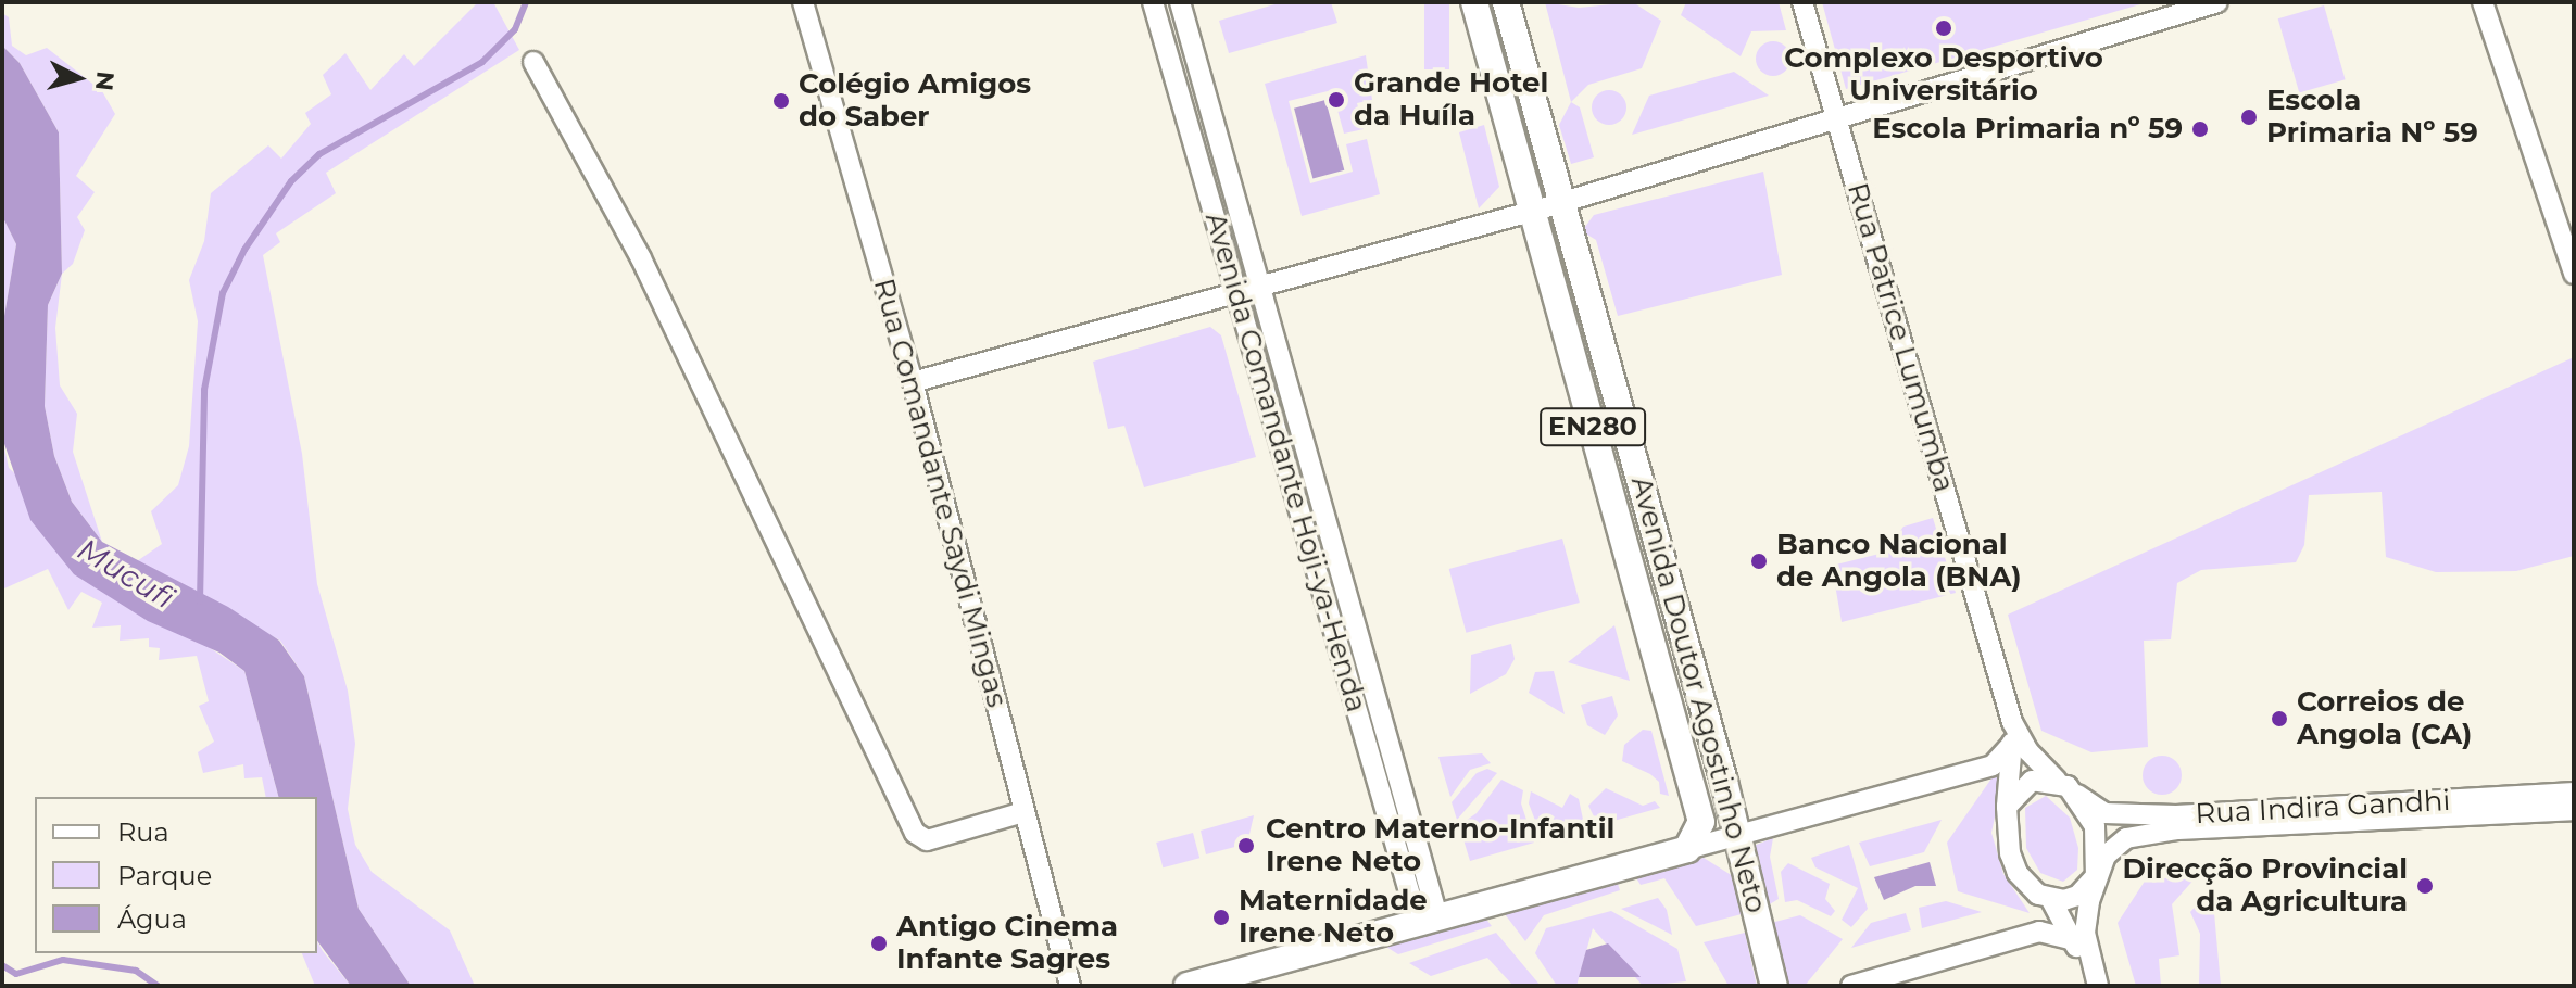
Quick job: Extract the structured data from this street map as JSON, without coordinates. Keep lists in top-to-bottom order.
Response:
{
  "streets": {
    "main road": ["EN280", "Avenida Doutor Agostinho Neto"],
    "street": [
      "Rua Patrice Lumumba",
      "Avenida Comandante Hoji-ya-Henda",
      "Rua Comandante Saydi Mingas",
      "Rua Indira Gandhi"
    ]
  },
  "crossings": [
    ["Rua Patrice Lumumba", "Rua Indira Gandhi"]
  ],
  "water": ["Mucufi"],
  "places": [
    "Complexo Desportivo Universitário",
    "Grande Hotel da Huíla",
    "Colégio Amigos do Saber",
    "Escola Primaria Nº 59",
    "Escola Primaria nº 59",
    "Banco Nacional de Angola (BNA)",
    "Correios de Angola (CA)",
    "Centro Materno-Infantil Irene Neto",
    "Direcção Provincial da Agricultura",
    "Maternidade Irene Neto",
    "Antigo Cinema Infante Sagres"
  ],
  "legend": ["Rua", "Parque", "Água"],
  "north": "right"
}
